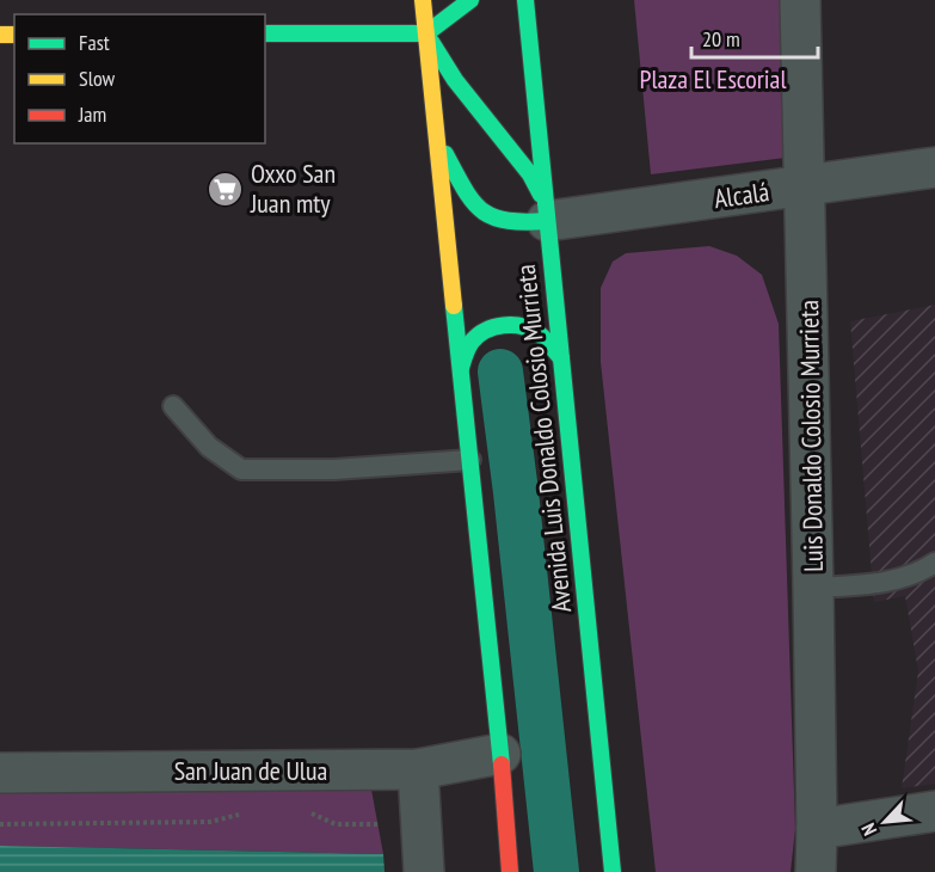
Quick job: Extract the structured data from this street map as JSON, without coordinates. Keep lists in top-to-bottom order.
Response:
{
  "streets": {
    "main road": ["Avenida Luis Donaldo Colosio Murrieta"],
    "street": ["Alcalá", "Luis Donaldo Colosio Murrieta", "San Juan de Ulua"]
  },
  "crossings": [
    ["Alcalá", "Luis Donaldo Colosio Murrieta"],
    ["Alcalá", "Avenida Luis Donaldo Colosio Murrieta"]
  ],
  "parks": ["Plaza El Escorial"],
  "places": {
    "supermarket": ["Oxxo San Juan mty"]
  },
  "legend": ["Fast", "Slow", "Jam"],
  "scale_bar": "20 m",
  "north": "bottom left"
}
